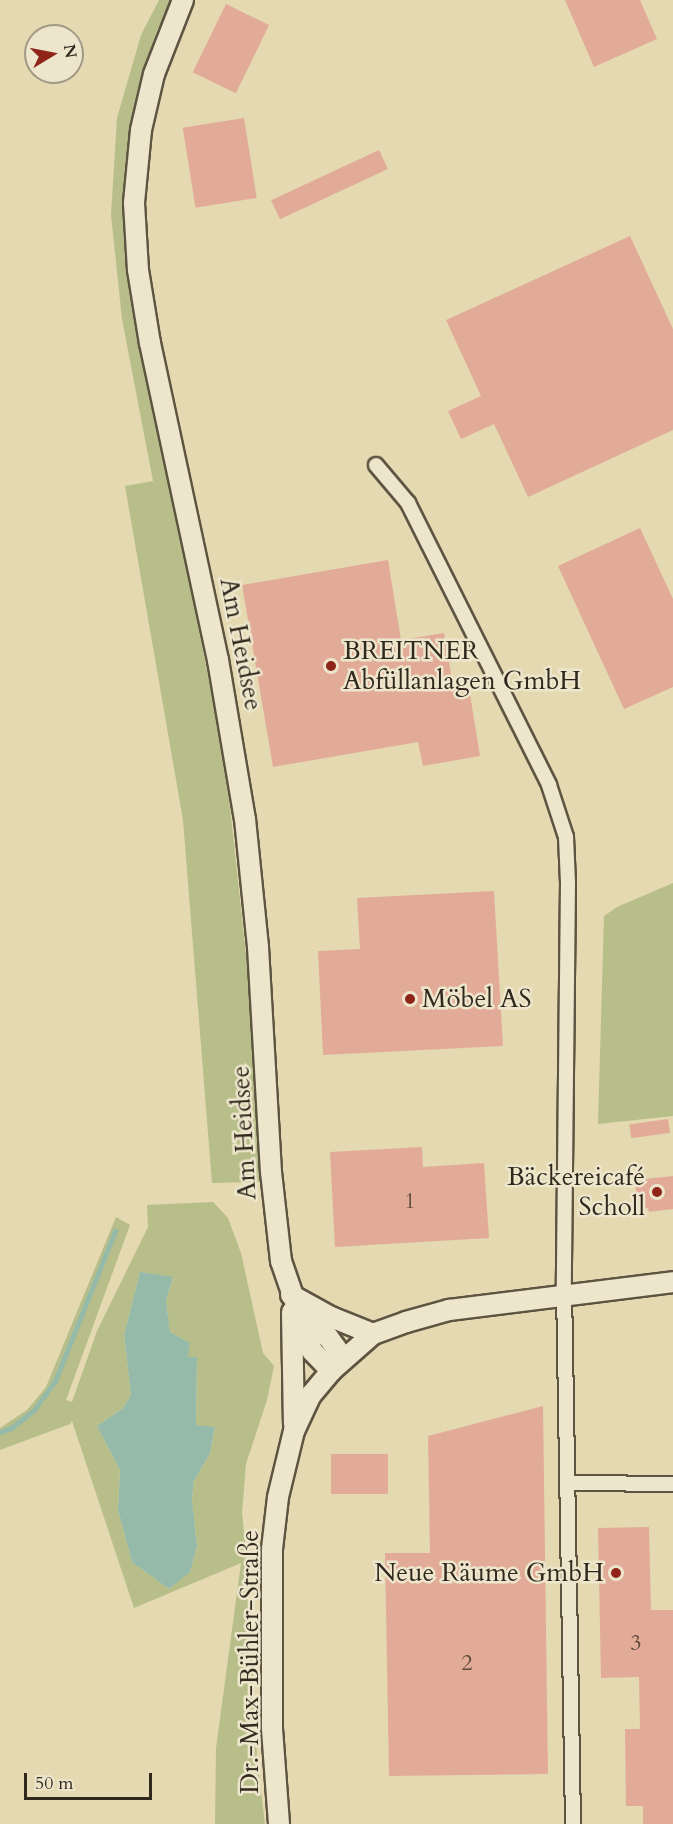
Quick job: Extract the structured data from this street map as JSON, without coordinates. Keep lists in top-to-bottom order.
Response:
{
  "streets": {
    "main road": ["Am Heidsee", "Dr.-Max-Bühler-Straße"]
  },
  "crossings": [
    ["Am Heidsee", "Dr.-Max-Bühler-Straße"]
  ],
  "places": [
    "BREITNER Abfüllanlagen GmbH",
    "Möbel AS",
    "Bäckereicafé Scholl",
    "Neue Räume GmbH"
  ],
  "house_numbers": ["1", "3", "2"],
  "scale_bar": "50 m",
  "north": "right"
}
